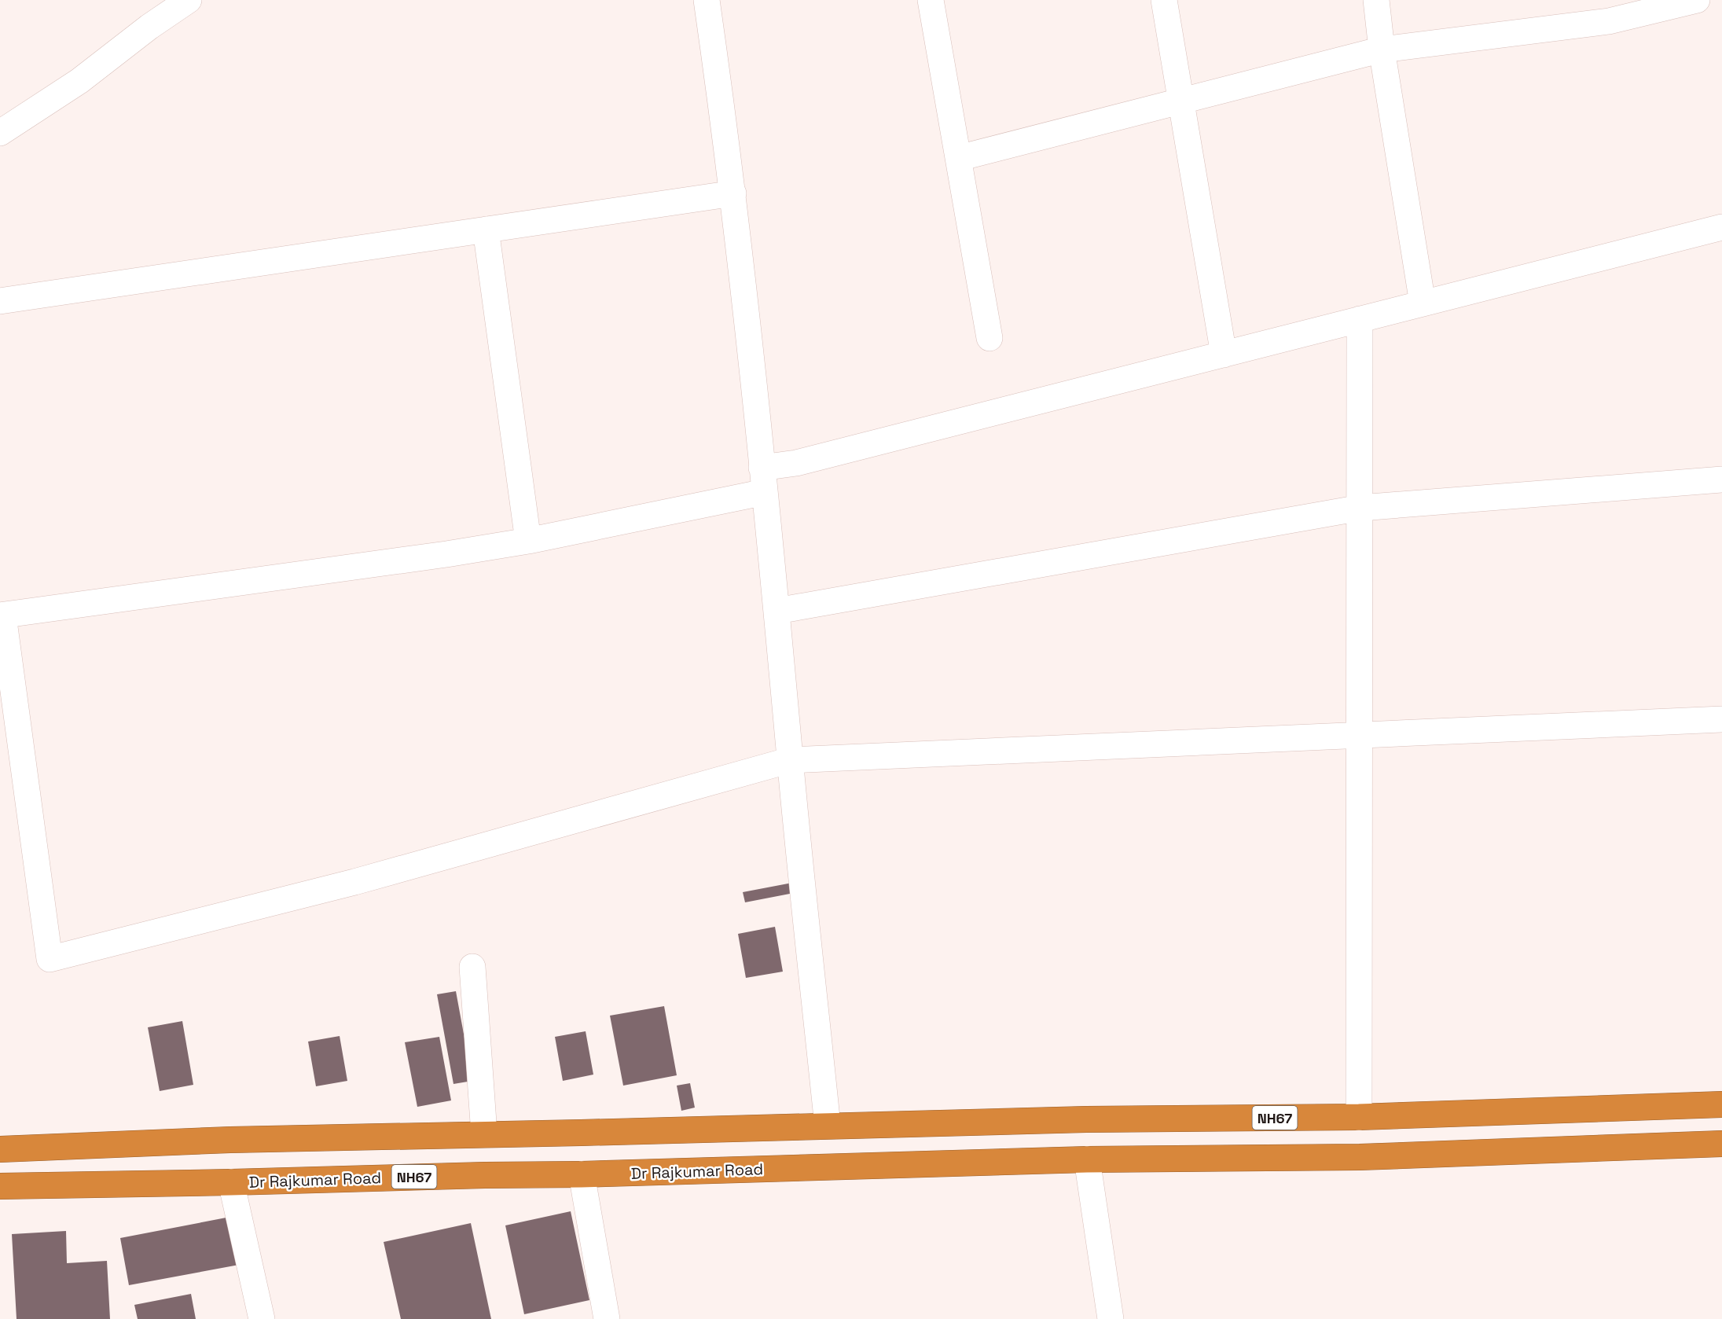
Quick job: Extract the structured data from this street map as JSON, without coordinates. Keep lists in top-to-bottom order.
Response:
{
  "streets": {
    "highway": ["NH67", "Dr Rajkumar Road"]
  },
  "crossings": [
    ["NH67", "Dr Rajkumar Road"]
  ]
}
